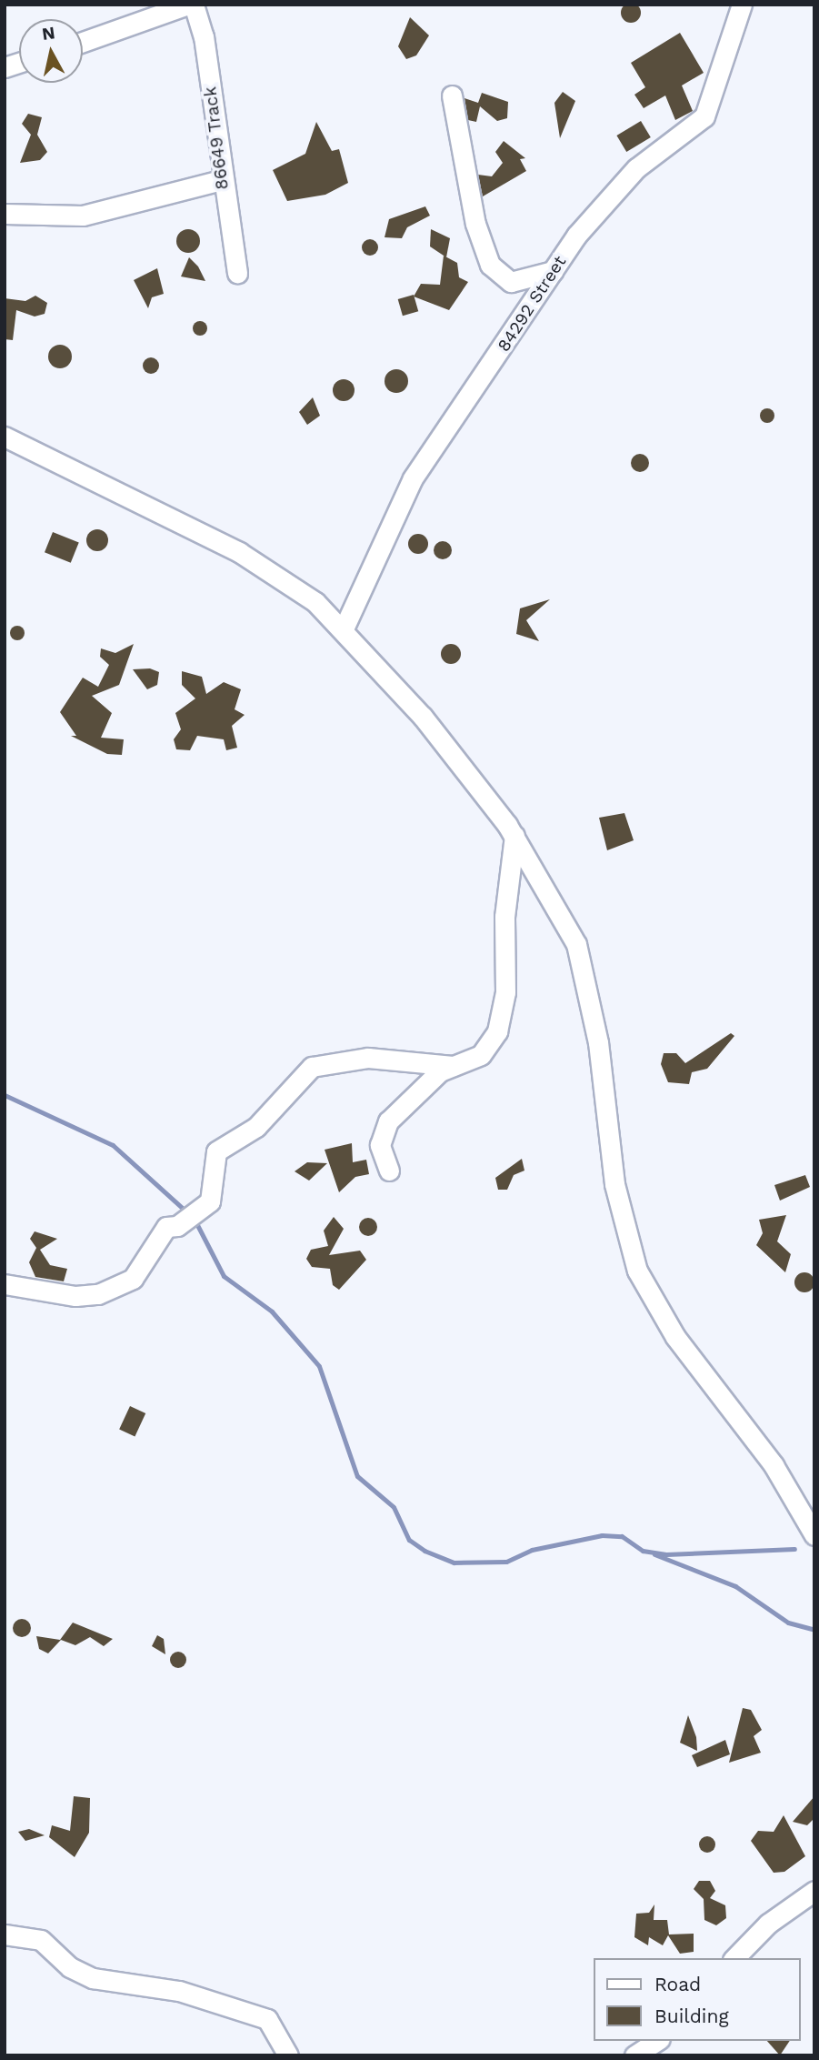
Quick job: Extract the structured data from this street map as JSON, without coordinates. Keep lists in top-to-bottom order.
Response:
{
  "streets": {
    "street": ["86649 Track", "84292 Street"]
  },
  "legend": ["Road", "Building"],
  "north": "top"
}
